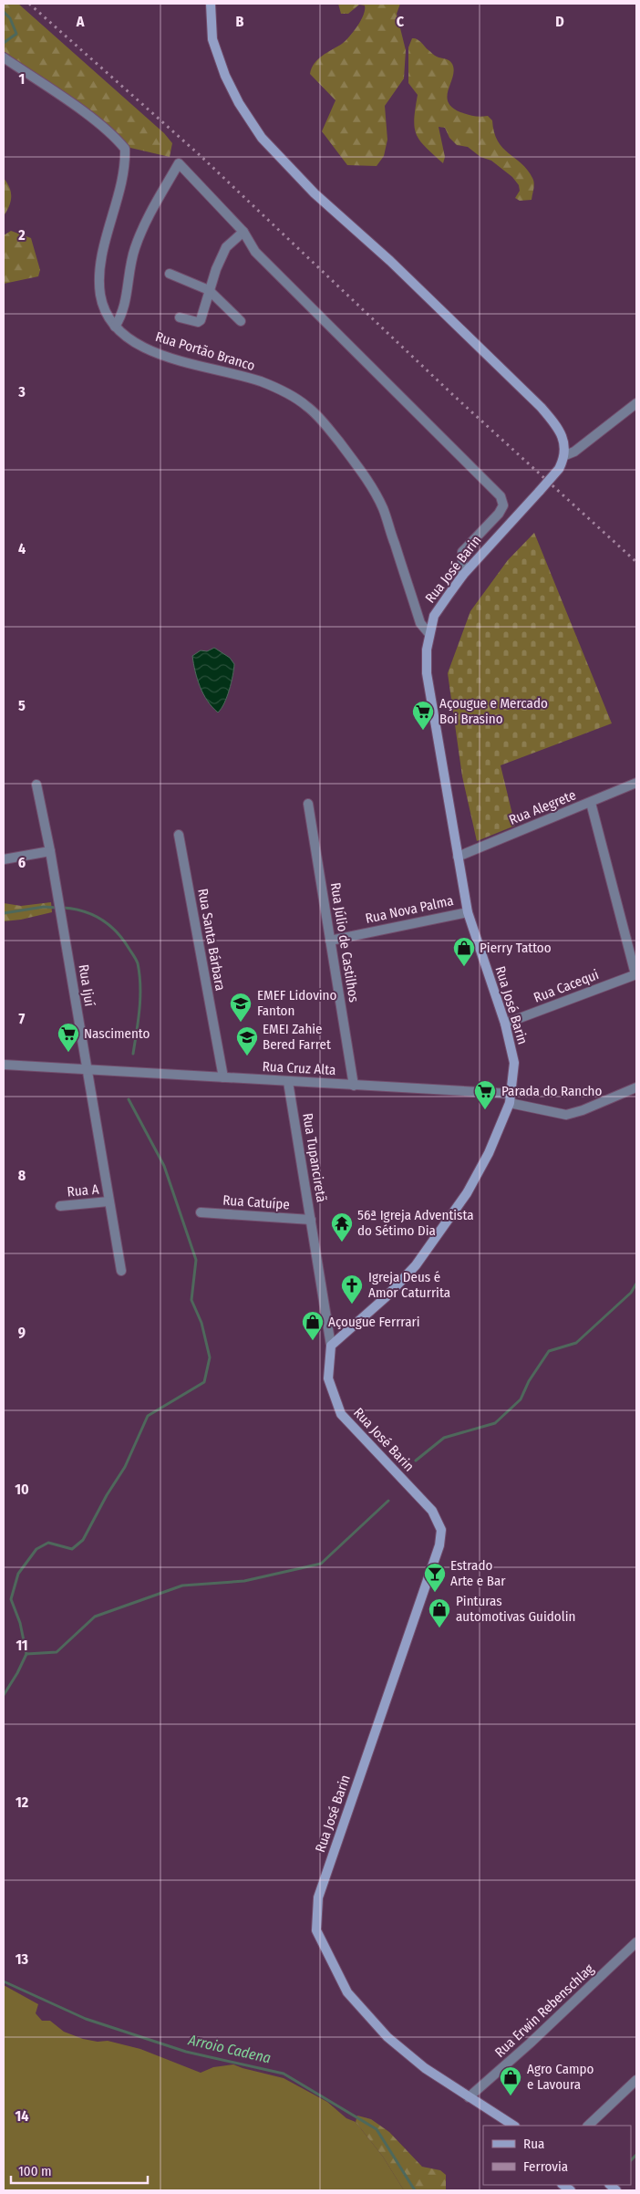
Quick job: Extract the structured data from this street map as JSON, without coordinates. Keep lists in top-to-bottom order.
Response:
{
  "streets": {
    "main road": ["Rua José Barin"],
    "street": [
      "Rua Portão Branco",
      "Rua Alegrete",
      "Rua Nova Palma",
      "Rua Santa Bárbara",
      "Rua Júlio de Castilhos",
      "Rua Ijuí",
      "Rua Cacequi",
      "Rua Cruz Alta",
      "Rua Tupanciretã",
      "Rua A",
      "Rua Catuípe",
      "Rua Erwin Rebenschlag"
    ]
  },
  "crossings": [
    ["Rua Portão Branco", "Rua José Barin"],
    ["Rua José Barin", "Rua Alegrete"],
    ["Rua José Barin", "Rua Nova Palma"],
    ["Rua José Barin", "Rua Cacequi"],
    ["Rua José Barin", "Rua Cruz Alta"],
    ["Rua José Barin", "Rua Tupanciretã"],
    ["Rua José Barin", "Rua Erwin Rebenschlag"],
    ["Rua Nova Palma", "Rua Júlio de Castilhos"],
    ["Rua Santa Bárbara", "Rua Cruz Alta"],
    ["Rua Júlio de Castilhos", "Rua Cruz Alta"],
    ["Rua Ijuí", "Rua Cruz Alta"],
    ["Rua Ijuí", "Rua A"],
    ["Rua Cruz Alta", "Rua Tupanciretã"],
    ["Rua Tupanciretã", "Rua Catuípe"]
  ],
  "water": ["Arroio Cadena"],
  "places": {
    "supermarket": ["Açougue e Mercado Boi Brasino", "Nascimento", "Parada do Rancho"],
    "shop": [
      "Pierry Tattoo",
      "Açougue Ferrrari",
      "Pinturas automotivas Guidolin",
      "Agro Campo e Lavoura"
    ],
    "school or university": ["EMEF Lidovino Fanton", "EMEI Zahie Bered Farret"],
    "temple": ["56ª Igreja Adventista do Sétimo Dia"],
    "church": ["Igreja Deus é Amor Caturrita"],
    "bar": ["Estrado Arte e Bar"]
  },
  "legend": ["Rua", "Ferrovia"],
  "scale_bar": "100 m",
  "grid": {
    "columns": [
      "A",
      "B",
      "C",
      "D"
    ],
    "rows": [
      "1",
      "2",
      "3",
      "4",
      "5",
      "6",
      "7",
      "8",
      "9",
      "10",
      "11",
      "12",
      "13",
      "14"
    ]
  }
}
